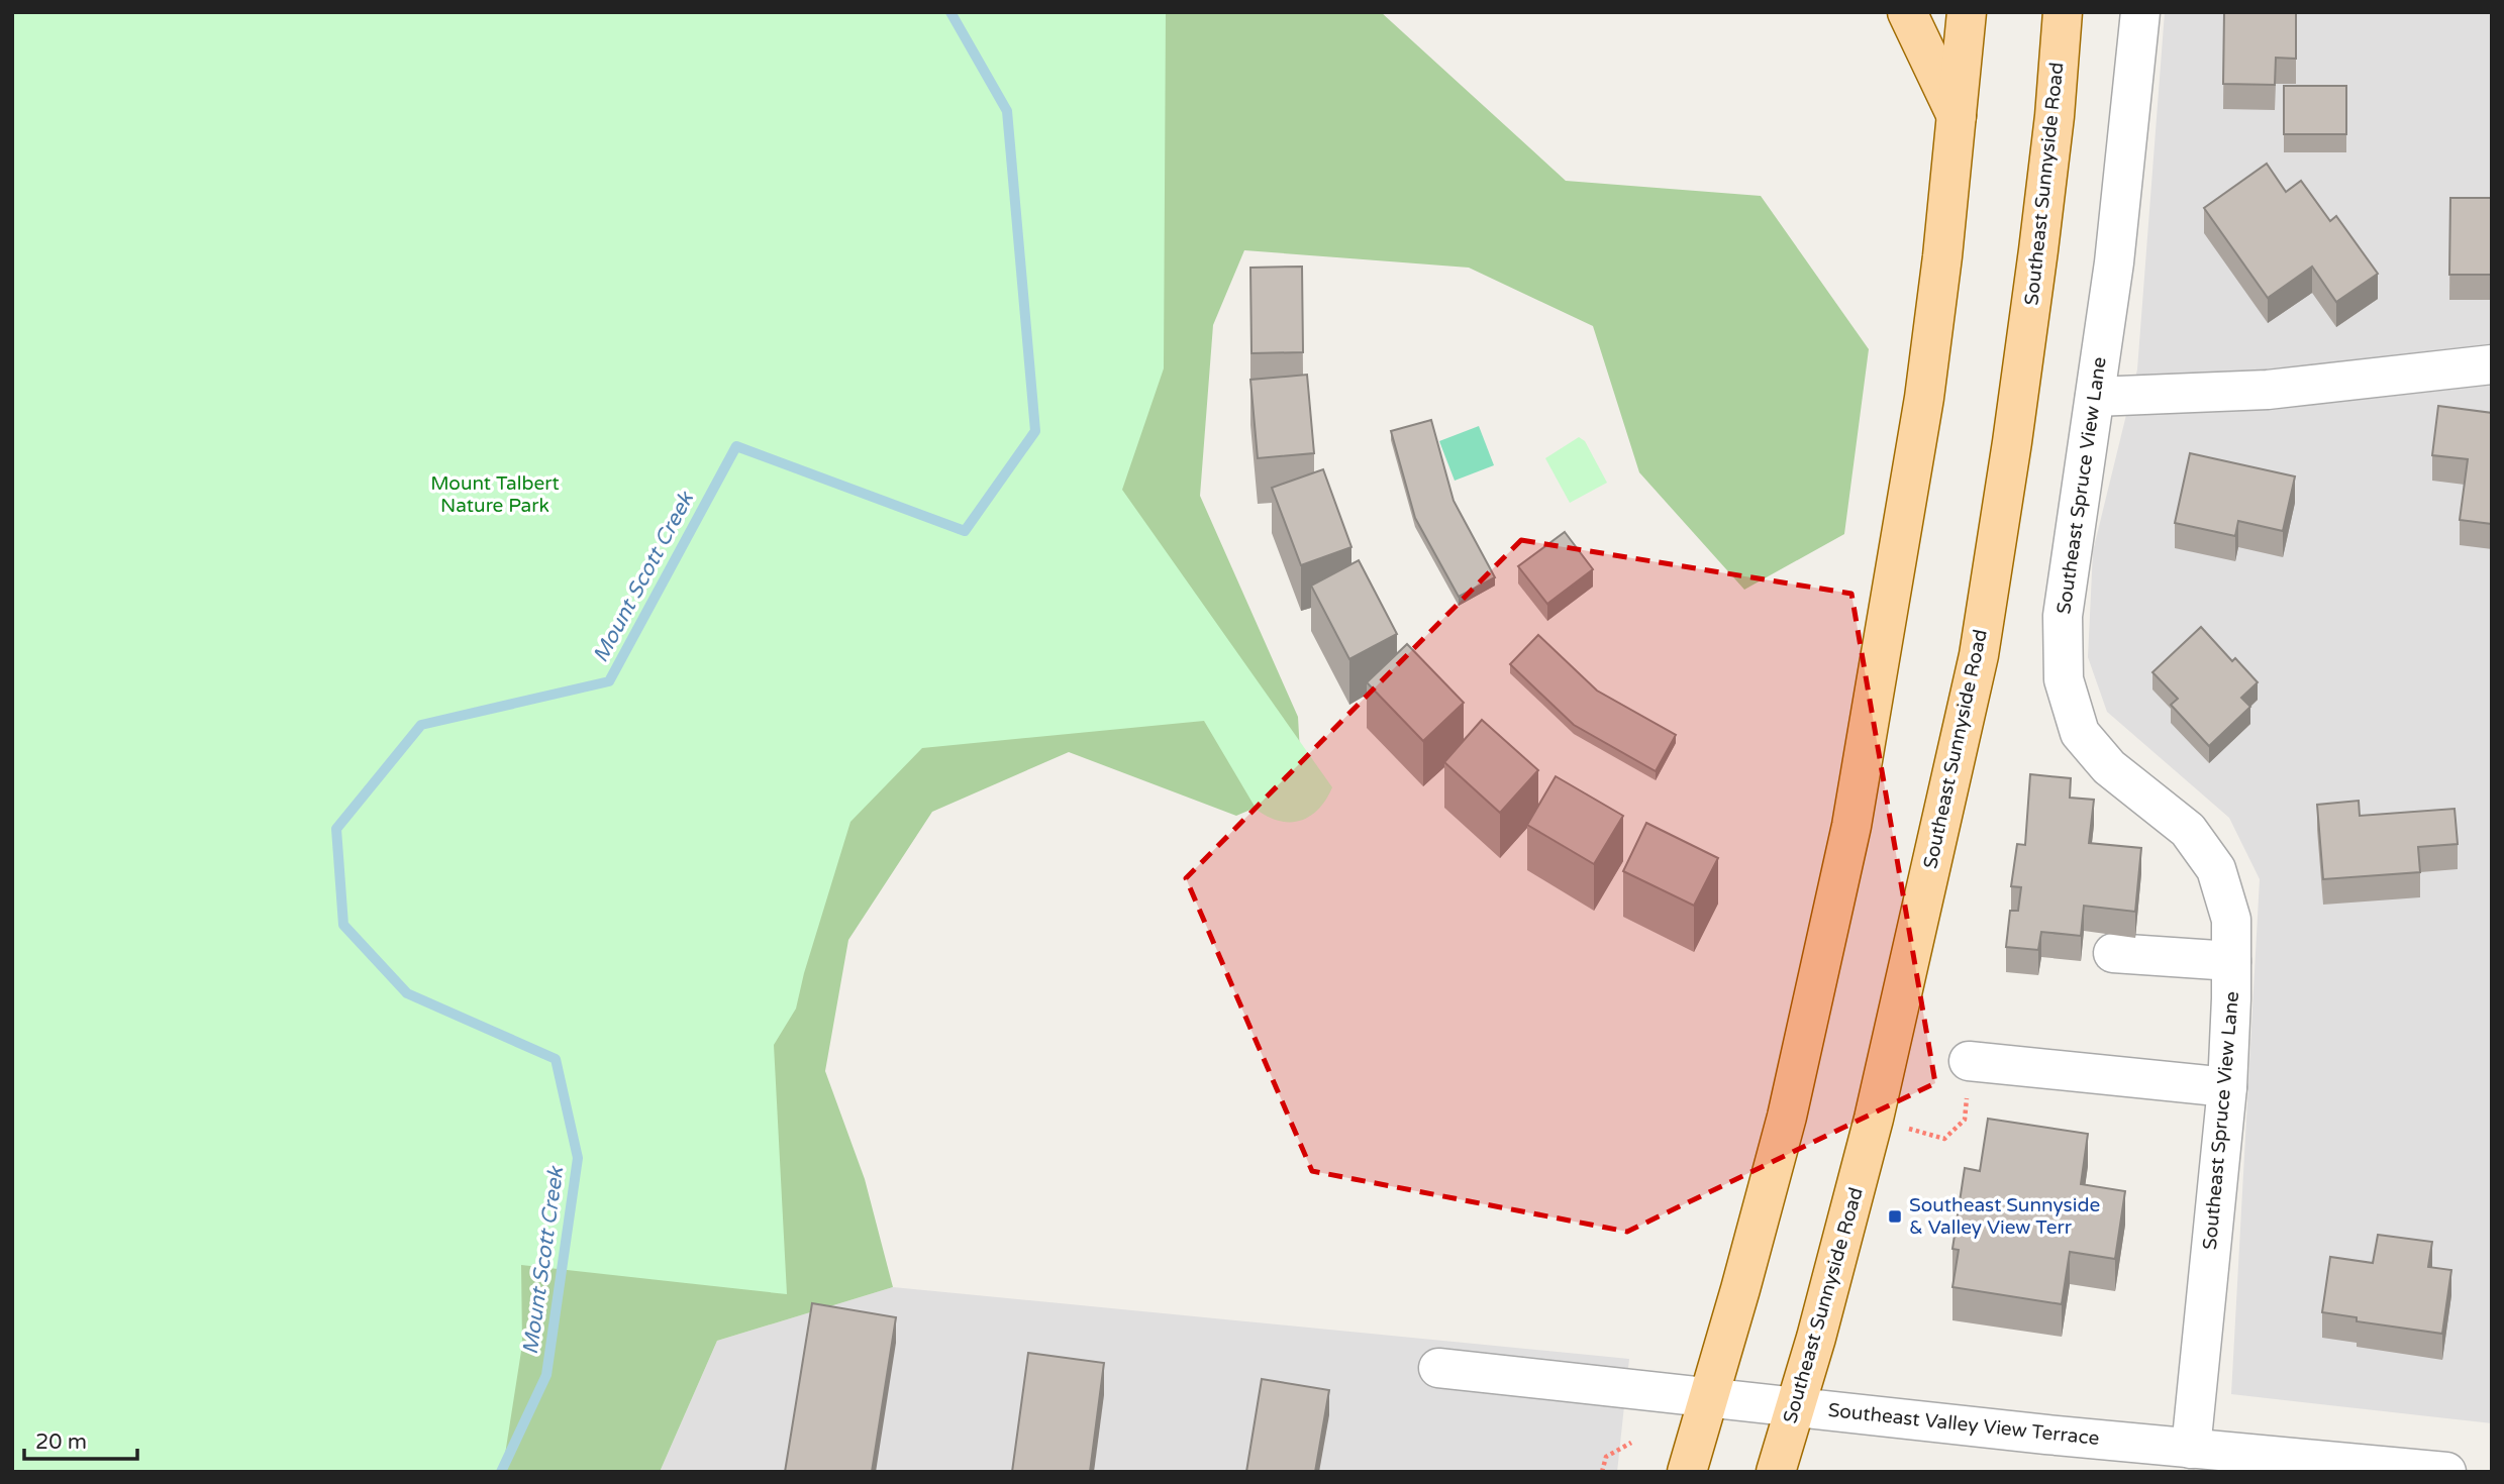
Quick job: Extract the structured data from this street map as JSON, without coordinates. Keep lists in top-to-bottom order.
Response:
{
  "streets": {
    "main road": ["Southeast Sunnyside Road"],
    "street": ["Southeast Spruce View Lane", "Southeast Valley View Terrace"]
  },
  "crossings": [
    ["Southeast Sunnyside Road", "Southeast Valley View Terrace"],
    ["Southeast Spruce View Lane", "Southeast Valley View Terrace"]
  ],
  "water": ["Mount Scott Creek"],
  "parks": ["Mount Talbert Nature Park"],
  "places": {
    "transit": ["Southeast Sunnyside & Valley View Terr"]
  },
  "scale_bar": "20 m"
}
